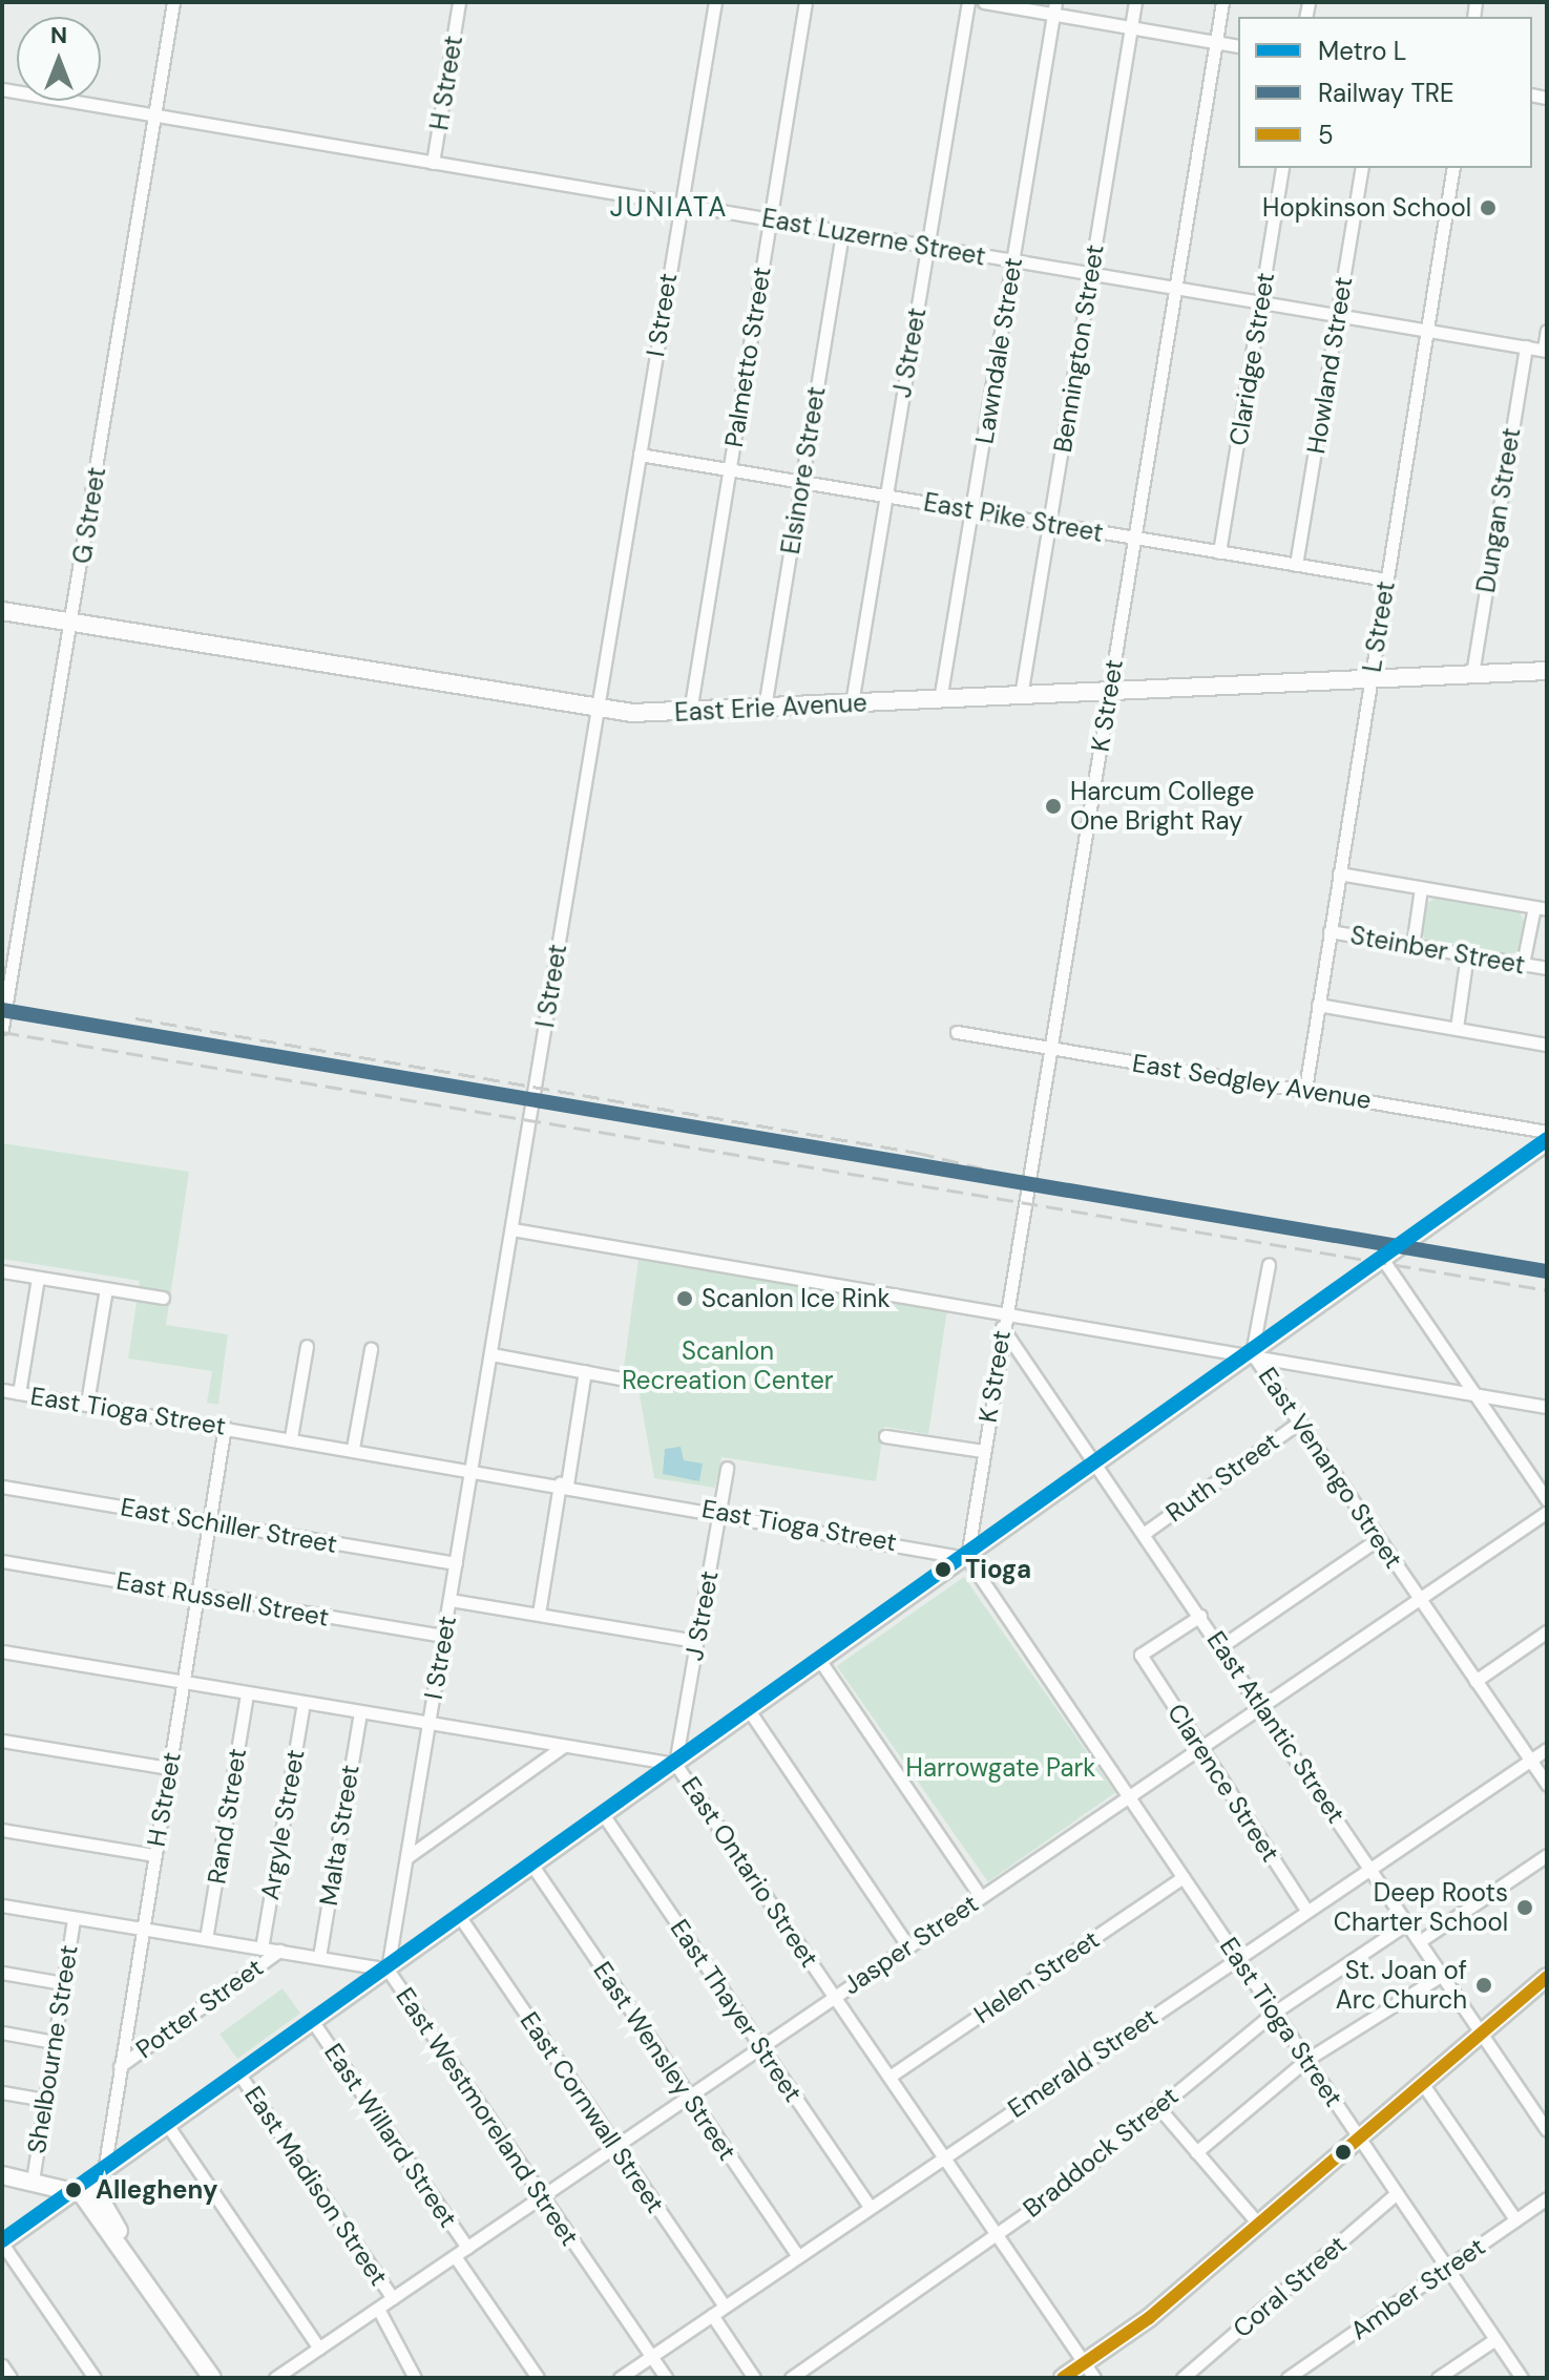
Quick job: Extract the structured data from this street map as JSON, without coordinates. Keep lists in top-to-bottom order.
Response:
{
  "streets": {
    "main road": ["East Erie Avenue"],
    "street": [
      "H Street",
      "East Luzerne Street",
      "I Street",
      "Bennington Street",
      "Lawndale Street",
      "J Street",
      "Palmetto Street",
      "Claridge Street",
      "Howland Street",
      "Elsinore Street",
      "Dungan Street",
      "G Street",
      "East Pike Street",
      "L Street",
      "K Street",
      "Steinber Street",
      "East Sedgley Avenue",
      "East Tioga Street",
      "East Venango Street",
      "Ruth Street",
      "East Schiller Street",
      "East Russell Street",
      "East Atlantic Street",
      "Clarence Street",
      "Rand Street",
      "Argyle Street",
      "Malta Street",
      "East Ontario Street",
      "Jasper Street",
      "Helen Street",
      "Potter Street",
      "East Thayer Street",
      "Shelbourne Street",
      "East Wensley Street",
      "Emerald Street",
      "East Cornwall Street",
      "East Westmoreland Street",
      "East Willard Street",
      "Braddock Street",
      "East Madison Street",
      "Coral Street",
      "Amber Street"
    ]
  },
  "crossings": [
    ["H Street", "East Luzerne Street"],
    ["H Street", "East Tioga Street"],
    ["H Street", "East Schiller Street"],
    ["H Street", "East Russell Street"],
    ["H Street", "East Ontario Street"],
    ["H Street", "Potter Street"],
    ["H Street", "East Westmoreland Street"],
    ["East Luzerne Street", "I Street"],
    ["East Luzerne Street", "Bennington Street"],
    ["East Luzerne Street", "Lawndale Street"],
    ["East Luzerne Street", "J Street"],
    ["East Luzerne Street", "Palmetto Street"],
    ["East Luzerne Street", "Claridge Street"],
    ["East Luzerne Street", "Howland Street"],
    ["East Luzerne Street", "Elsinore Street"],
    ["East Luzerne Street", "Dungan Street"],
    ["East Luzerne Street", "G Street"],
    ["East Luzerne Street", "L Street"],
    ["East Luzerne Street", "K Street"],
    ["I Street", "East Pike Street"],
    ["I Street", "East Erie Avenue"],
    ["I Street", "East Tioga Street"],
    ["I Street", "East Venango Street"],
    ["I Street", "East Schiller Street"],
    ["I Street", "East Russell Street"],
    ["I Street", "East Ontario Street"],
    ["I Street", "East Westmoreland Street"],
    ["Bennington Street", "East Pike Street"],
    ["Bennington Street", "East Erie Avenue"],
    ["Lawndale Street", "East Pike Street"],
    ["Lawndale Street", "East Erie Avenue"],
    ["J Street", "East Pike Street"],
    ["J Street", "East Erie Avenue"],
    ["J Street", "East Tioga Street"],
    ["J Street", "East Ontario Street"],
    ["Palmetto Street", "East Pike Street"],
    ["Palmetto Street", "East Erie Avenue"],
    ["Claridge Street", "East Pike Street"],
    ["Howland Street", "East Pike Street"],
    ["Elsinore Street", "East Pike Street"],
    ["Elsinore Street", "East Erie Avenue"],
    ["Dungan Street", "East Erie Avenue"],
    ["G Street", "East Erie Avenue"],
    ["East Pike Street", "L Street"],
    ["East Pike Street", "K Street"],
    ["L Street", "East Erie Avenue"],
    ["L Street", "Steinber Street"],
    ["L Street", "East Sedgley Avenue"],
    ["K Street", "East Erie Avenue"],
    ["K Street", "East Sedgley Avenue"],
    ["K Street", "East Tioga Street"],
    ["K Street", "East Venango Street"],
    ["K Street", "East Atlantic Street"],
    ["East Tioga Street", "Jasper Street"],
    ["East Tioga Street", "Helen Street"],
    ["East Tioga Street", "Emerald Street"],
    ["East Tioga Street", "Braddock Street"],
    ["East Tioga Street", "Coral Street"],
    ["East Tioga Street", "Amber Street"],
    ["East Venango Street", "Ruth Street"],
    ["East Venango Street", "Jasper Street"],
    ["East Venango Street", "Emerald Street"],
    ["Ruth Street", "East Atlantic Street"],
    ["East Atlantic Street", "Clarence Street"],
    ["East Atlantic Street", "Jasper Street"],
    ["East Atlantic Street", "Emerald Street"],
    ["East Atlantic Street", "Braddock Street"],
    ["Clarence Street", "Jasper Street"],
    ["Clarence Street", "Emerald Street"],
    ["Rand Street", "East Ontario Street"],
    ["Rand Street", "East Westmoreland Street"],
    ["Argyle Street", "East Ontario Street"],
    ["Argyle Street", "East Westmoreland Street"],
    ["Malta Street", "East Ontario Street"],
    ["Malta Street", "East Westmoreland Street"],
    ["East Ontario Street", "Jasper Street"],
    ["East Ontario Street", "Helen Street"],
    ["East Ontario Street", "Emerald Street"],
    ["East Ontario Street", "Braddock Street"],
    ["Jasper Street", "East Thayer Street"],
    ["Jasper Street", "East Wensley Street"],
    ["Jasper Street", "East Cornwall Street"],
    ["Jasper Street", "East Westmoreland Street"],
    ["Jasper Street", "East Willard Street"],
    ["Jasper Street", "East Madison Street"],
    ["Potter Street", "East Westmoreland Street"],
    ["East Thayer Street", "Emerald Street"],
    ["Shelbourne Street", "East Westmoreland Street"],
    ["East Wensley Street", "Emerald Street"],
    ["Emerald Street", "East Cornwall Street"],
    ["Emerald Street", "East Westmoreland Street"]
  ],
  "districts": ["JUNIATA"],
  "parks": ["Scanlon Recreation Center", "Harrowgate Park"],
  "places": [
    "Hopkinson School",
    "Harcum College One Bright Ray",
    "Scanlon Ice Rink",
    "Tioga",
    "Deep Roots Charter School",
    "St. Joan of Arc Church",
    "Allegheny"
  ],
  "lines": ["rail line TRE", "metro line L", "transit line 5"],
  "legend": ["Metro L", "Railway TRE", "5"],
  "north": "top"
}
